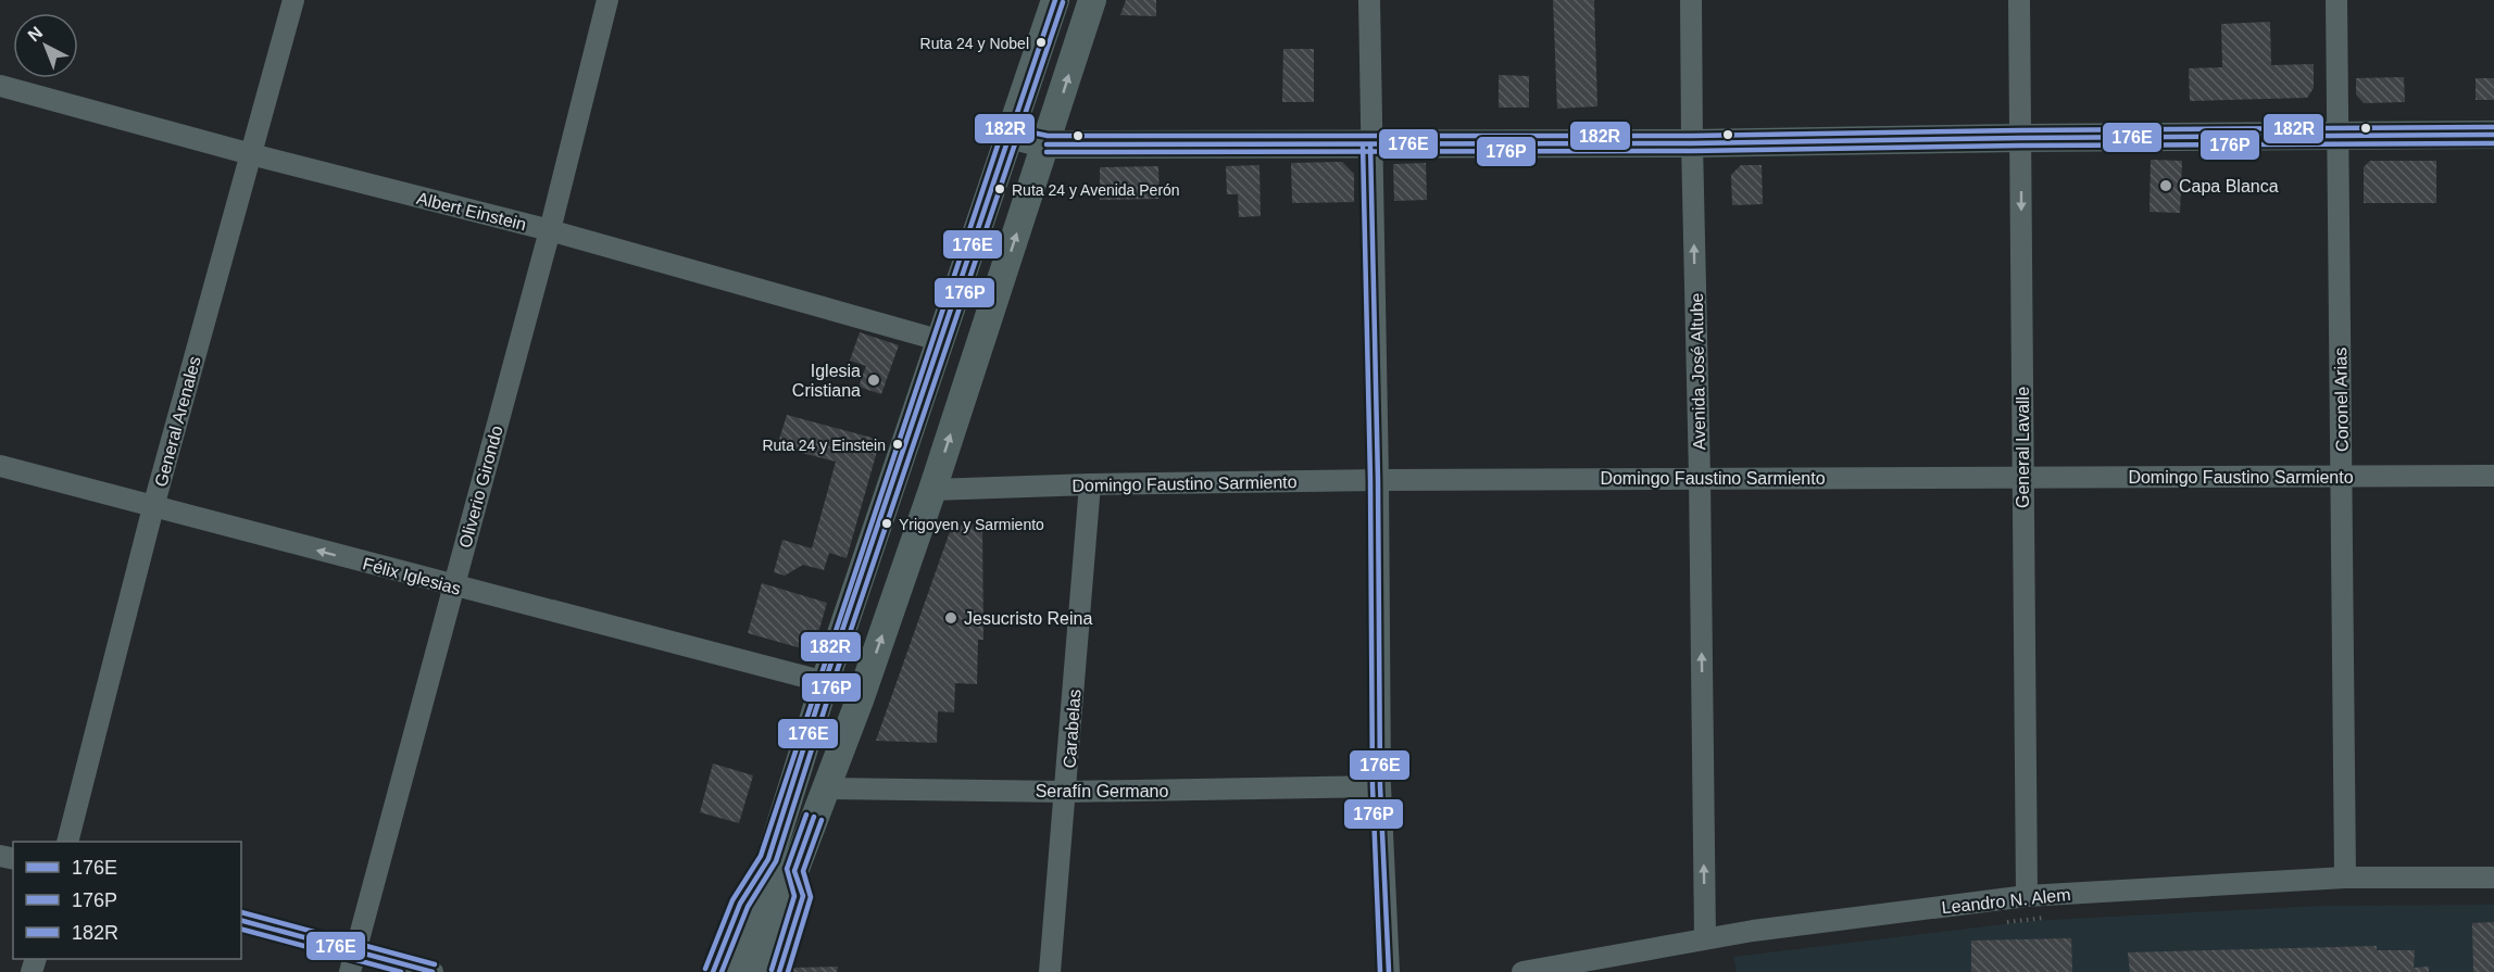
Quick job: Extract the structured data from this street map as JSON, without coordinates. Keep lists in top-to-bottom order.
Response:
{
  "streets": {
    "street": [
      "Albert Einstein",
      "Avenida José Altube",
      "Coronel Arias",
      "General Arenales",
      "General Lavalle",
      "Domingo Faustino Sarmiento",
      "Oliverio Girondo",
      "Félix Iglesias",
      "Carabelas",
      "Serafín Germano",
      "Leandro N. Alem"
    ]
  },
  "crossings": [
    ["Albert Einstein", "General Arenales"],
    ["Albert Einstein", "Oliverio Girondo"],
    ["Avenida José Altube", "Domingo Faustino Sarmiento"],
    ["Avenida José Altube", "Leandro N. Alem"],
    ["Coronel Arias", "Domingo Faustino Sarmiento"],
    ["Coronel Arias", "Leandro N. Alem"],
    ["General Arenales", "Félix Iglesias"],
    ["General Lavalle", "Domingo Faustino Sarmiento"],
    ["General Lavalle", "Leandro N. Alem"],
    ["Domingo Faustino Sarmiento", "Carabelas"],
    ["Oliverio Girondo", "Félix Iglesias"],
    ["Carabelas", "Serafín Germano"]
  ],
  "one_way": ["Avenida José Altube", "General Lavalle", "Félix Iglesias"],
  "places": [
    "Ruta 24 y Nobel",
    "Capa Blanca",
    "Ruta 24 y Avenida Perón",
    "Iglesia Cristiana",
    "Ruta 24 y Einstein",
    "Yrigoyen y Sarmiento",
    "Jesucristo Reina"
  ],
  "lines": ["transit line 176E", "transit line 176P", "transit line 182R"],
  "legend": ["176E", "176P", "182R"],
  "north": "top left"
}
